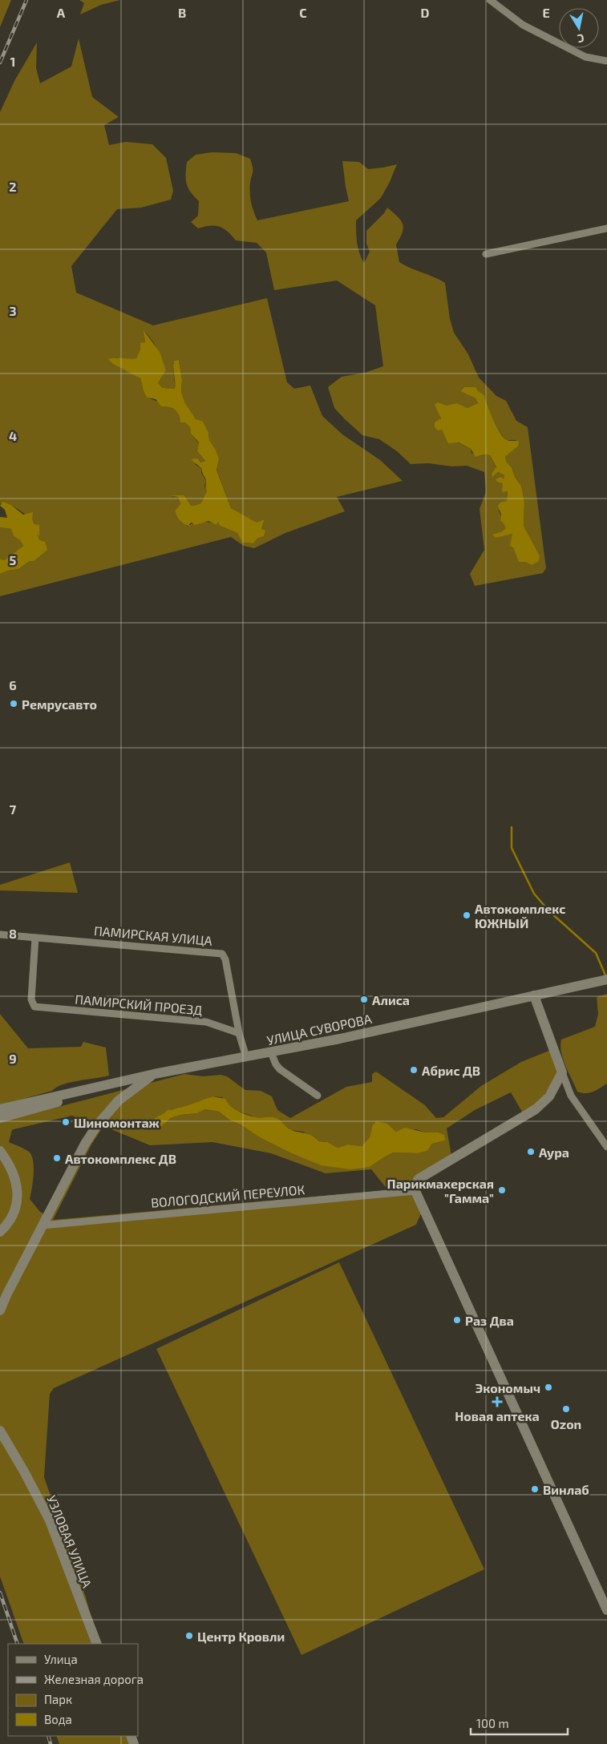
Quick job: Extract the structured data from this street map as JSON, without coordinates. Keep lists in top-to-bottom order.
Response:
{
  "streets": {
    "street": [
      "ПАМИРСКАЯ УЛИЦА",
      "ПАМИРСКИЙ ПРОЕЗД",
      "УЛИЦА СУВОРОВА",
      "ВОЛОГОДСКИЙ ПЕРЕУЛОК",
      "УЗЛОВАЯ УЛИЦА"
    ]
  },
  "crossings": [
    ["ПАМИРСКАЯ УЛИЦА", "ПАМИРСКИЙ ПРОЕЗД"],
    ["ПАМИРСКАЯ УЛИЦА", "УЛИЦА СУВОРОВА"]
  ],
  "places": {
    "other": [
      "Ремрусавто",
      "Автокомплекс ЮЖНЫЙ",
      "Алиса",
      "Абрис ДВ",
      "Шиномонтаж",
      "Аура",
      "Автокомплекс ДВ",
      "Парикмахерская \"Гамма\"",
      "Раз Два",
      "Экономыч",
      "Ozon",
      "Винлаб",
      "Центр Кровли"
    ],
    "health": ["Новая аптека"]
  },
  "legend": [
    "Улица",
    "Железная дорога",
    "Парк",
    "Вода"
  ],
  "scale_bar": "100 m",
  "north": "bottom",
  "grid": {
    "columns": [
      "A",
      "B",
      "C",
      "D",
      "E"
    ],
    "rows": [
      "1",
      "2",
      "3",
      "4",
      "5",
      "6",
      "7",
      "8",
      "9"
    ]
  }
}
